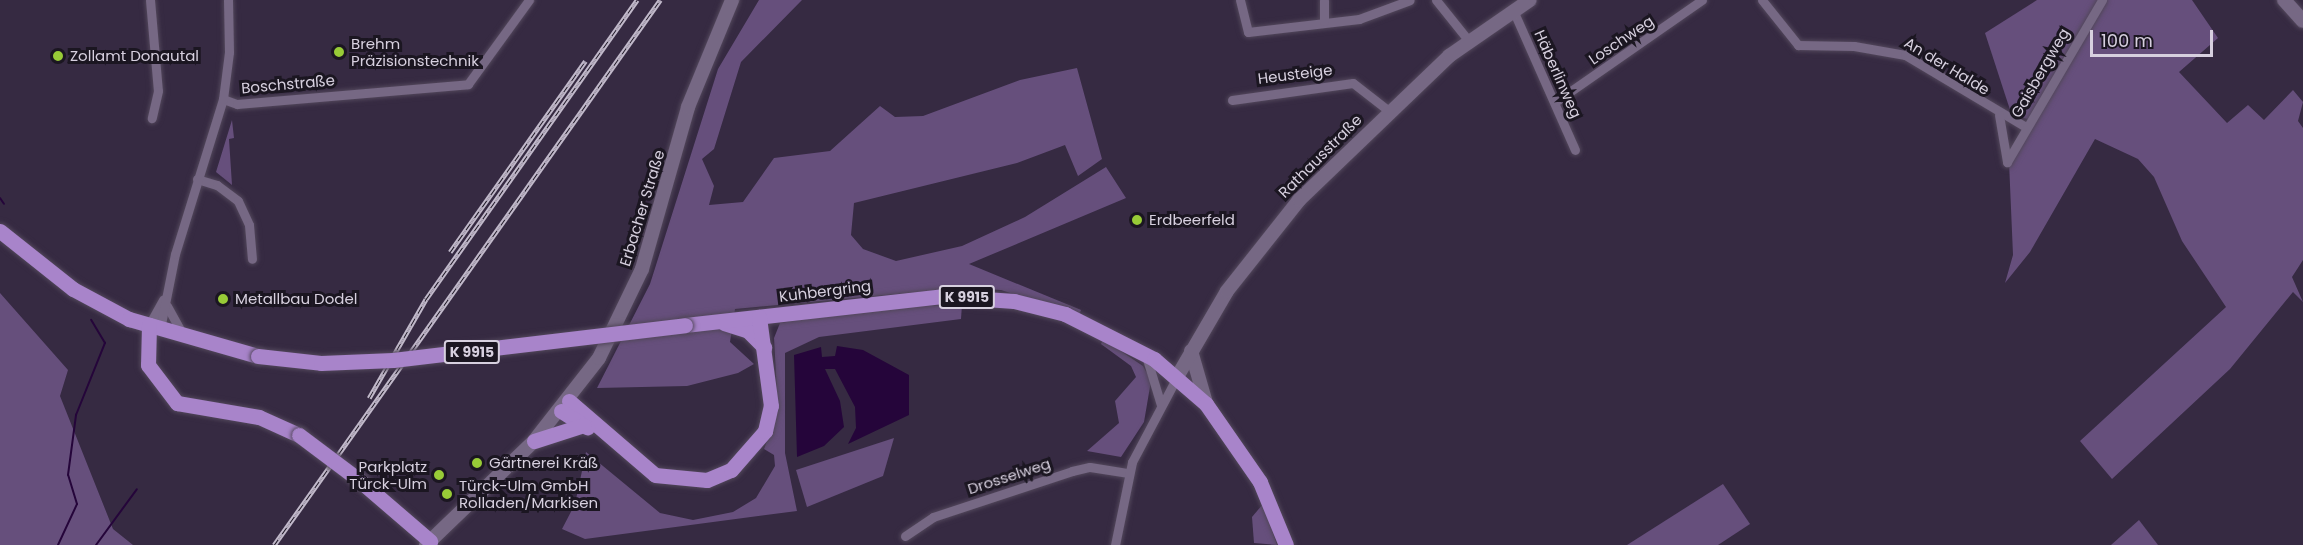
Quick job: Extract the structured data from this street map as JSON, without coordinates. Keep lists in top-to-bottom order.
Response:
{
  "streets": {
    "main road": [
      "Rathausstraße",
      "Erbacher Straße",
      "Kuhbergring",
      "K 9915"
    ],
    "street": [
      "Loschweg",
      "An der Halde",
      "Gaisbergweg",
      "Heusteige",
      "Häberlinweg",
      "Boschstraße",
      "Drosselweg"
    ]
  },
  "crossings": [
    ["Loschweg", "Häberlinweg"],
    ["An der Halde", "Gaisbergweg"],
    ["Heusteige", "Rathausstraße"],
    ["Häberlinweg", "Rathausstraße"],
    ["Rathausstraße", "Kuhbergring"]
  ],
  "places": [
    "Brehm Präzisionstechnik",
    "Zollamt Donautal",
    "Erdbeerfeld",
    "Metallbau Dodel",
    "Gärtnerei Kräß",
    "Parkplatz Türck-Ulm",
    "Türck-Ulm GmbH Rolladen/Markisen"
  ],
  "scale_bar": "100 m"
}
